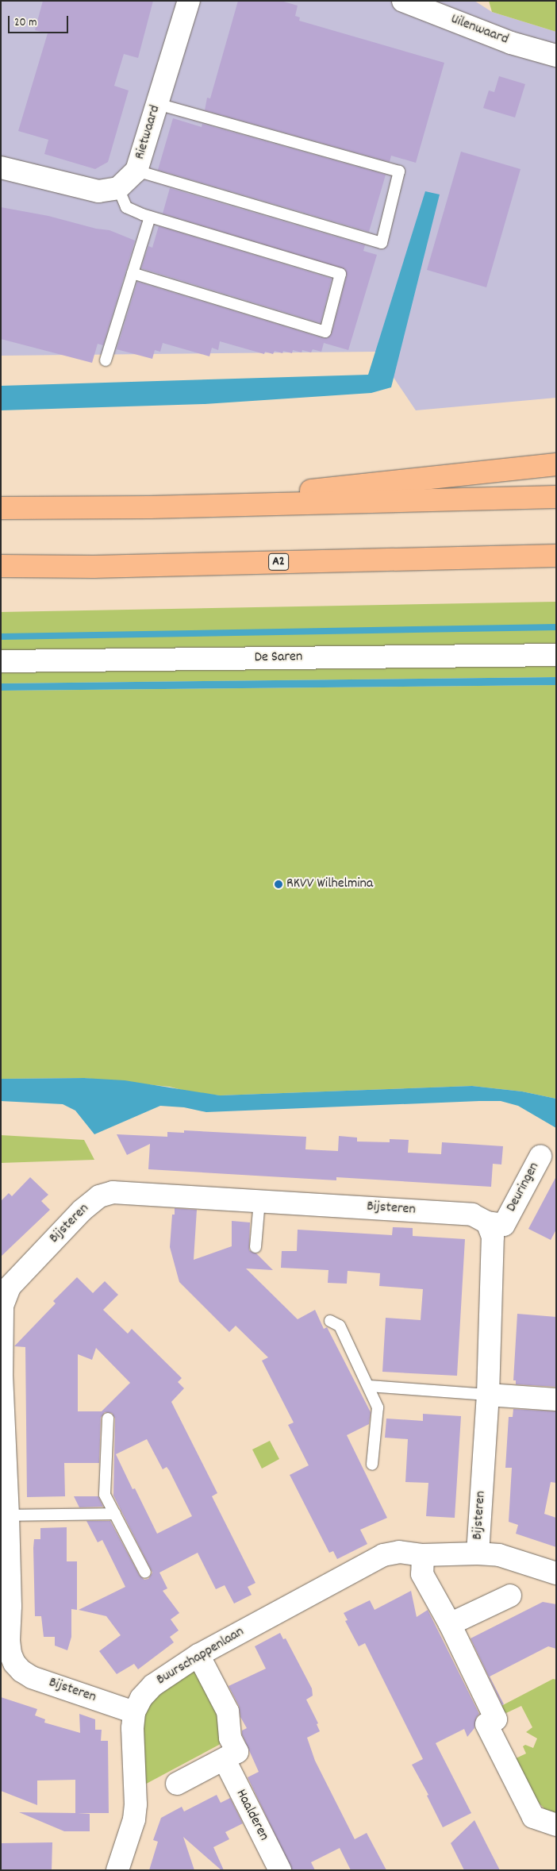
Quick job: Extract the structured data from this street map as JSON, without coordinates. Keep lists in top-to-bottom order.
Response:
{
  "streets": {
    "highway": ["A2"],
    "street": [
      "Uilenwaard",
      "Rietwaard",
      "De Saren",
      "Deuringen",
      "Bijsteren",
      "Buurschappenlaan",
      "Haalderen"
    ]
  },
  "crossings": [
    ["Deuringen", "Bijsteren"],
    ["Bijsteren", "Buurschappenlaan"]
  ],
  "places": ["RKVV Wilhelmina"],
  "scale_bar": "20 m"
}
